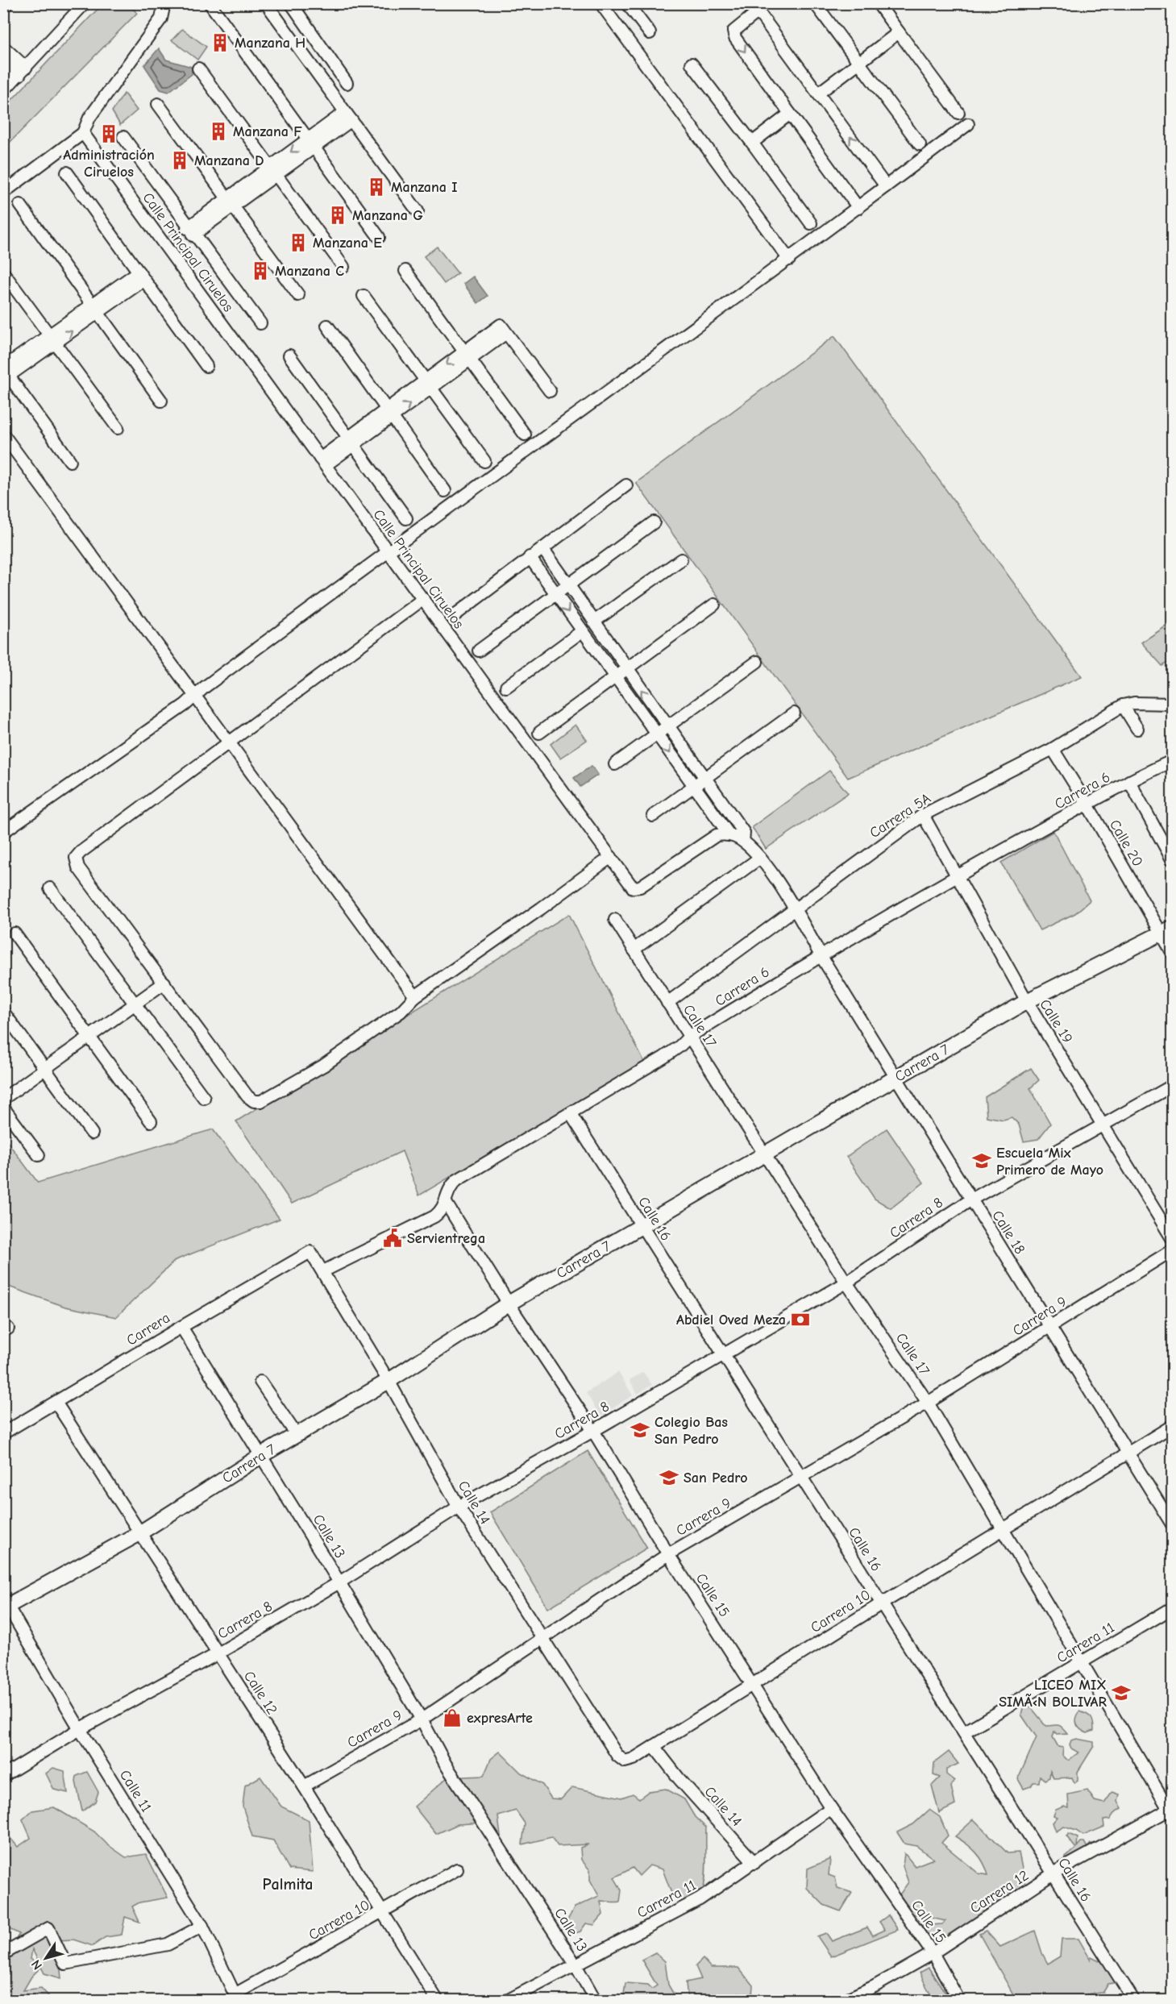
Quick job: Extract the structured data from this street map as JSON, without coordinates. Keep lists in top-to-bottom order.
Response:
{
  "streets": {
    "street": [
      "Calle Principal Ciruelos",
      "Carrera 6",
      "Carrera 5A",
      "Calle 20",
      "Calle 19",
      "Calle 17",
      "Carrera 7",
      "Carrera 8",
      "Calle 16",
      "Calle 18",
      "Carrera 9",
      "Carrera",
      "Calle 14",
      "Calle 13",
      "Calle 15",
      "Carrera 10",
      "Carrera 11",
      "Calle 12",
      "Calle 11",
      "Carrera 12"
    ]
  },
  "crossings": [
    ["Carrera 6", "Calle 20"],
    ["Carrera 6", "Calle 19"],
    ["Carrera 6", "Calle 17"],
    ["Carrera 6", "Calle 16"],
    ["Carrera 6", "Calle 18"],
    ["Carrera 6", "Calle 14"],
    ["Carrera 6", "Calle 15"],
    ["Carrera 5A", "Calle 20"],
    ["Carrera 5A", "Calle 19"],
    ["Carrera 5A", "Calle 17"],
    ["Calle 20", "Carrera 7"],
    ["Calle 19", "Carrera 7"],
    ["Calle 19", "Carrera 8"],
    ["Calle 17", "Carrera 7"],
    ["Calle 17", "Carrera 8"],
    ["Calle 17", "Carrera 9"],
    ["Calle 17", "Carrera 10"],
    ["Calle 17", "Carrera 11"],
    ["Calle 17", "Carrera 12"],
    ["Carrera 7", "Calle 16"],
    ["Carrera 7", "Calle 18"],
    ["Carrera 7", "Calle 14"],
    ["Carrera 7", "Calle 13"],
    ["Carrera 7", "Calle 15"],
    ["Carrera 7", "Calle 12"],
    ["Carrera 7", "Calle 11"],
    ["Carrera 8", "Calle 16"],
    ["Carrera 8", "Calle 18"],
    ["Carrera 8", "Calle 14"],
    ["Carrera 8", "Calle 13"],
    ["Carrera 8", "Calle 15"],
    ["Carrera 8", "Calle 12"],
    ["Carrera 8", "Calle 11"],
    ["Calle 16", "Carrera 9"],
    ["Calle 16", "Carrera 10"],
    ["Calle 16", "Carrera 11"],
    ["Calle 16", "Carrera 12"],
    ["Calle 18", "Carrera 9"],
    ["Calle 18", "Carrera 10"],
    ["Carrera 9", "Calle 14"],
    ["Carrera 9", "Calle 13"],
    ["Carrera 9", "Calle 15"],
    ["Carrera 9", "Calle 12"],
    ["Carrera", "Calle 14"],
    ["Carrera", "Calle 13"],
    ["Carrera", "Calle 12"],
    ["Calle 14", "Carrera 10"],
    ["Calle 14", "Carrera 11"],
    ["Calle 13", "Carrera 11"],
    ["Calle 15", "Carrera 10"],
    ["Calle 15", "Carrera 11"],
    ["Calle 15", "Carrera 12"],
    ["Carrera 10", "Calle 12"],
    ["Carrera 10", "Calle 11"]
  ],
  "districts": ["Palmita"],
  "places": {
    "building": [
      "Manzana H",
      "Manzana F",
      "Administración Ciruelos",
      "Manzana D",
      "Manzana I",
      "Manzana G",
      "Manzana E",
      "Manzana C"
    ],
    "school or university": [
      "Escuela Mix Primero de Mayo",
      "Colegio Bas San Pedro",
      "San Pedro",
      "LICEO MIX SIMÃ‹N BOLIVAR"
    ],
    "public building": ["Servientrega"],
    "bank": ["Abdiel Oved Meza"],
    "shop": ["expresArte"]
  },
  "north": "bottom left"
}
